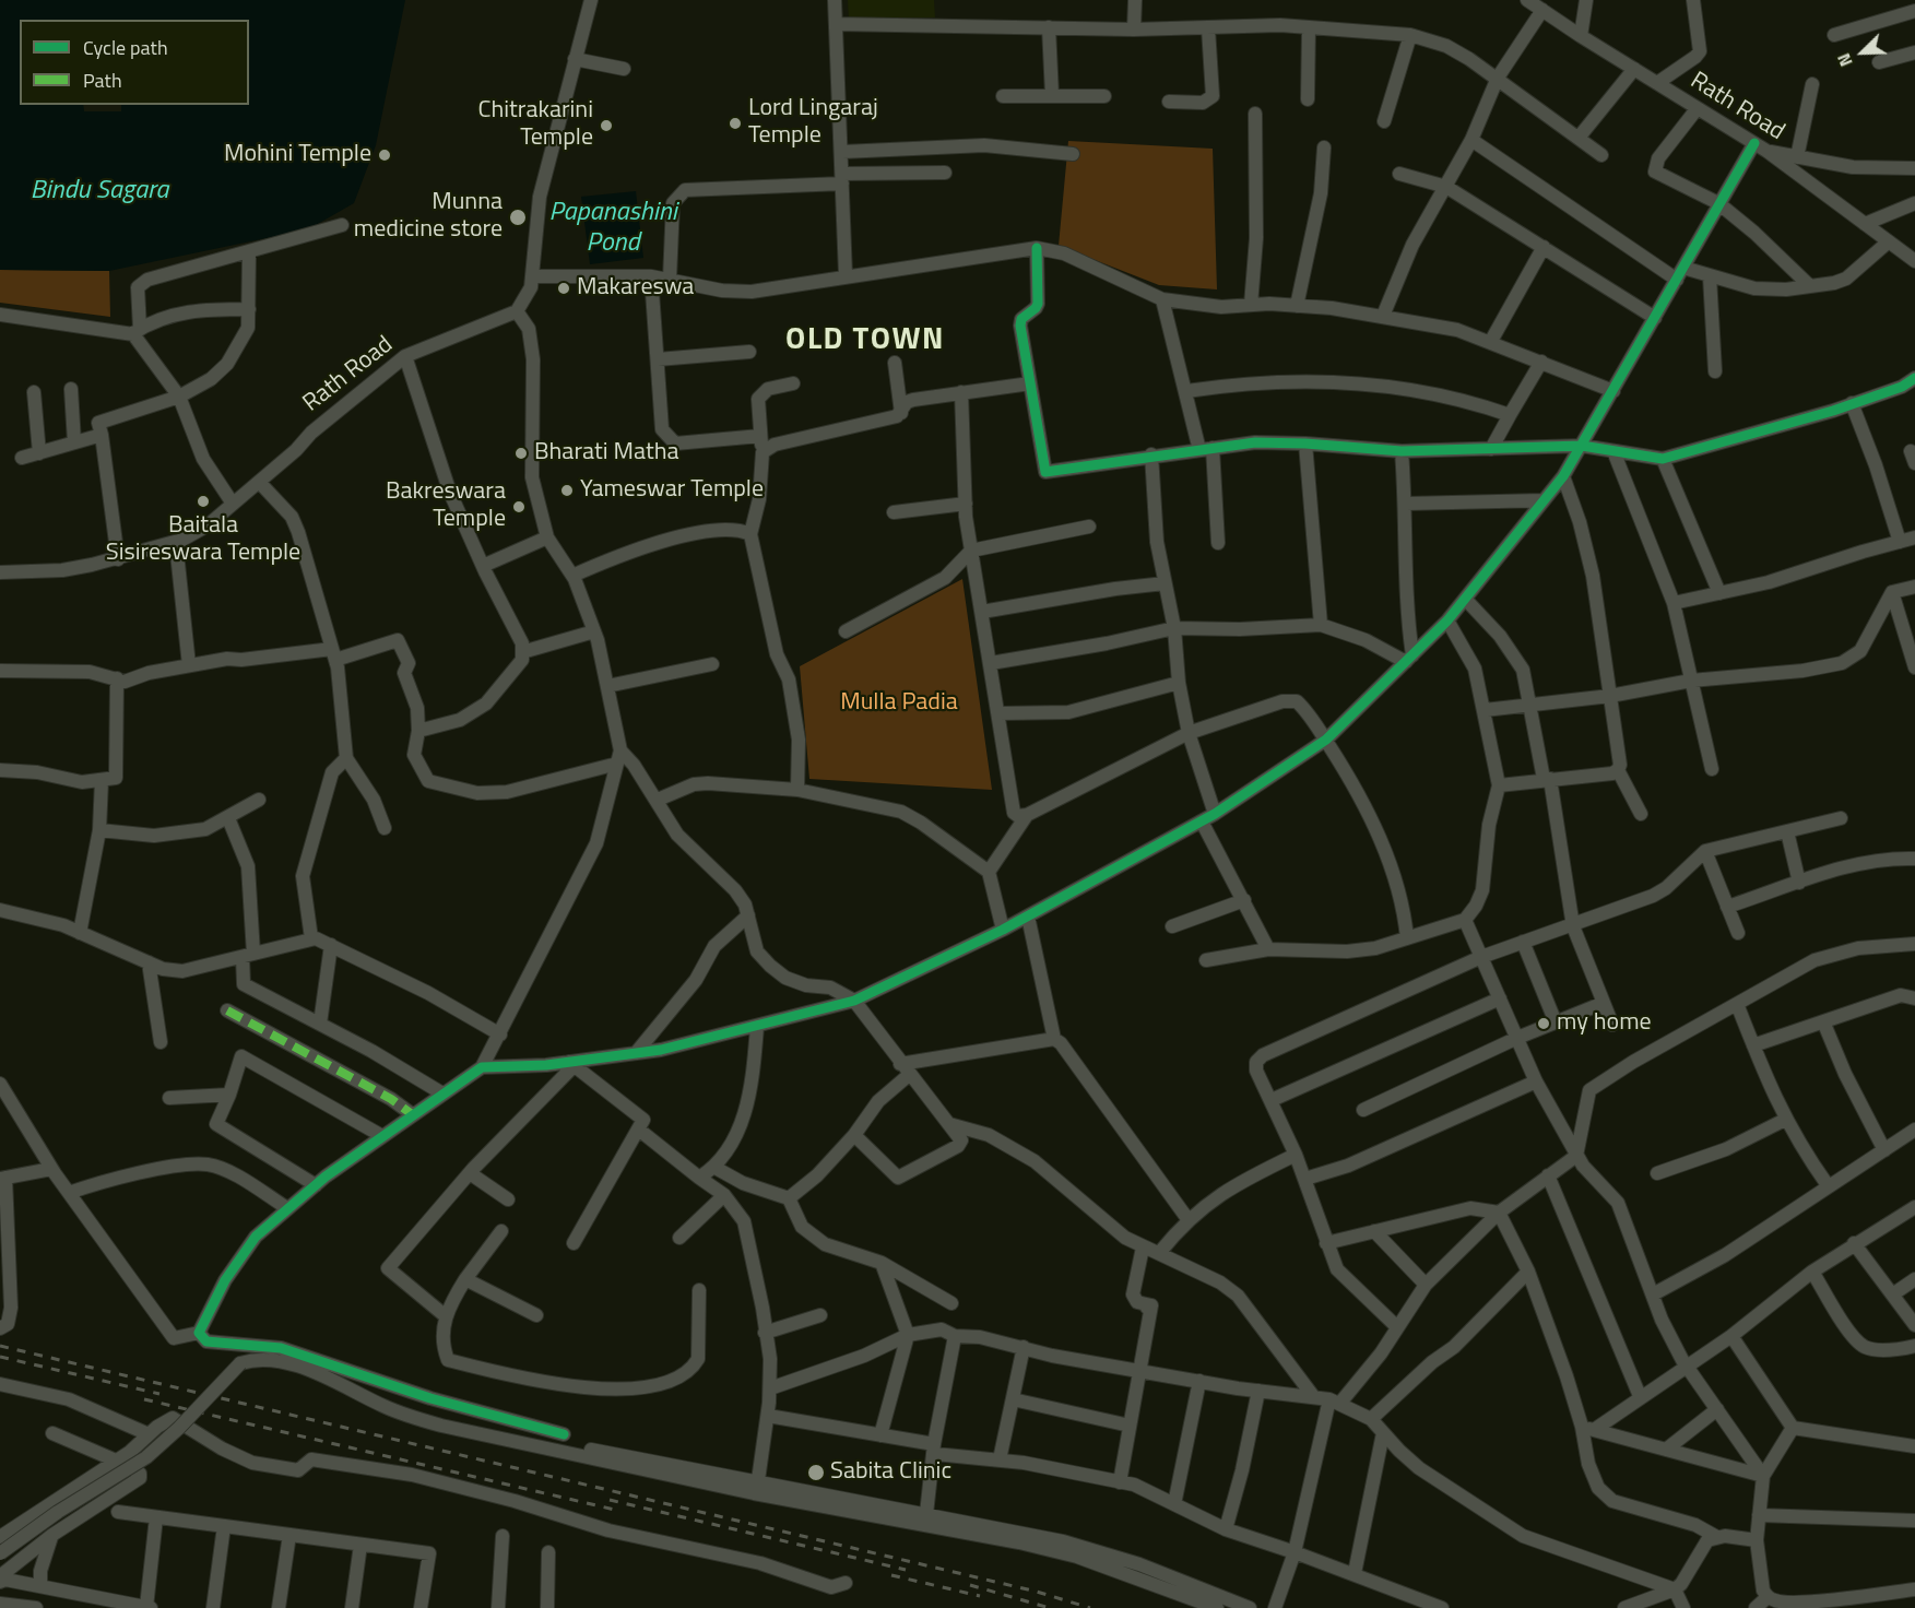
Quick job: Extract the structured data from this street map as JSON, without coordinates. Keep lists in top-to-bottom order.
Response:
{
  "streets": {
    "street": ["Rath Road"]
  },
  "districts": ["OLD TOWN"],
  "water": ["Bindu Sagara", "Papanashini Pond"],
  "parks": ["Mulla Padia"],
  "places": [
    "Lord Lingaraj Temple",
    "Chitrakarini Temple",
    "Mohini Temple",
    "Munna medicine store",
    "Makareswa",
    "Bharati Matha",
    "Yameswar Temple",
    "Baitala Sisireswara Temple",
    "Bakreswara Temple",
    "my home",
    "Sabita Clinic"
  ],
  "legend": ["Cycle path", "Path"],
  "north": "bottom left"
}
